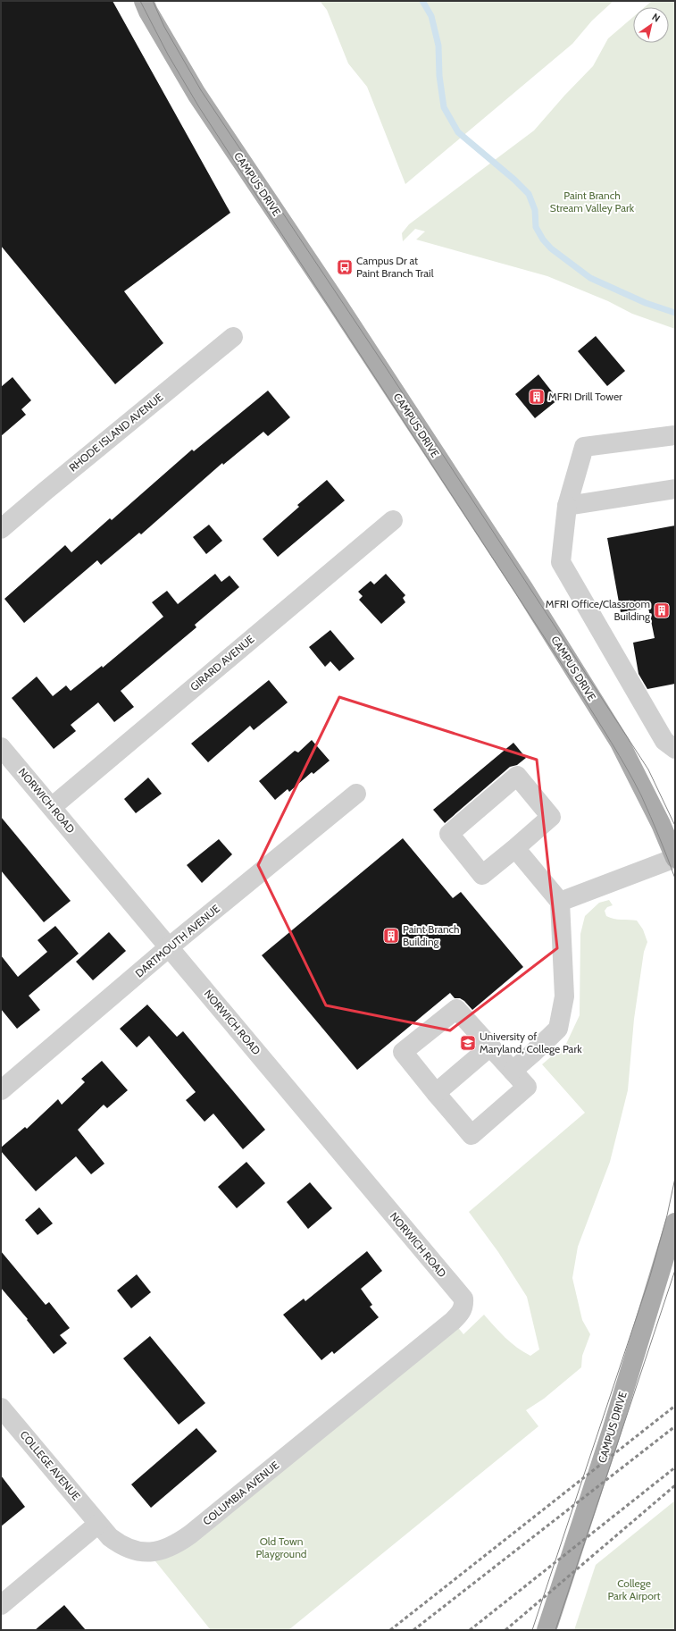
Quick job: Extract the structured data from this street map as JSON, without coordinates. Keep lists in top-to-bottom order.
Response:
{
  "streets": {
    "main road": ["CAMPUS DRIVE"],
    "street": [
      "RHODE ISLAND AVENUE",
      "GIRARD AVENUE",
      "NORWICH ROAD",
      "DARTMOUTH AVENUE",
      "COLLEGE AVENUE",
      "COLUMBIA AVENUE"
    ]
  },
  "crossings": [
    ["GIRARD AVENUE", "NORWICH ROAD"],
    ["NORWICH ROAD", "DARTMOUTH AVENUE"],
    ["NORWICH ROAD", "COLUMBIA AVENUE"],
    ["COLLEGE AVENUE", "COLUMBIA AVENUE"]
  ],
  "parks": ["Paint Branch Stream Valley Park", "Old Town Playground", "College Park Airport"],
  "places": {
    "bus stop": ["Campus Dr at Paint Branch Trail"],
    "building": ["MFRI Drill Tower", "MFRI Office/Classroom Building", "Paint Branch Building"],
    "school or university": ["University of Maryland, College Park"]
  },
  "north": "top right"
}
